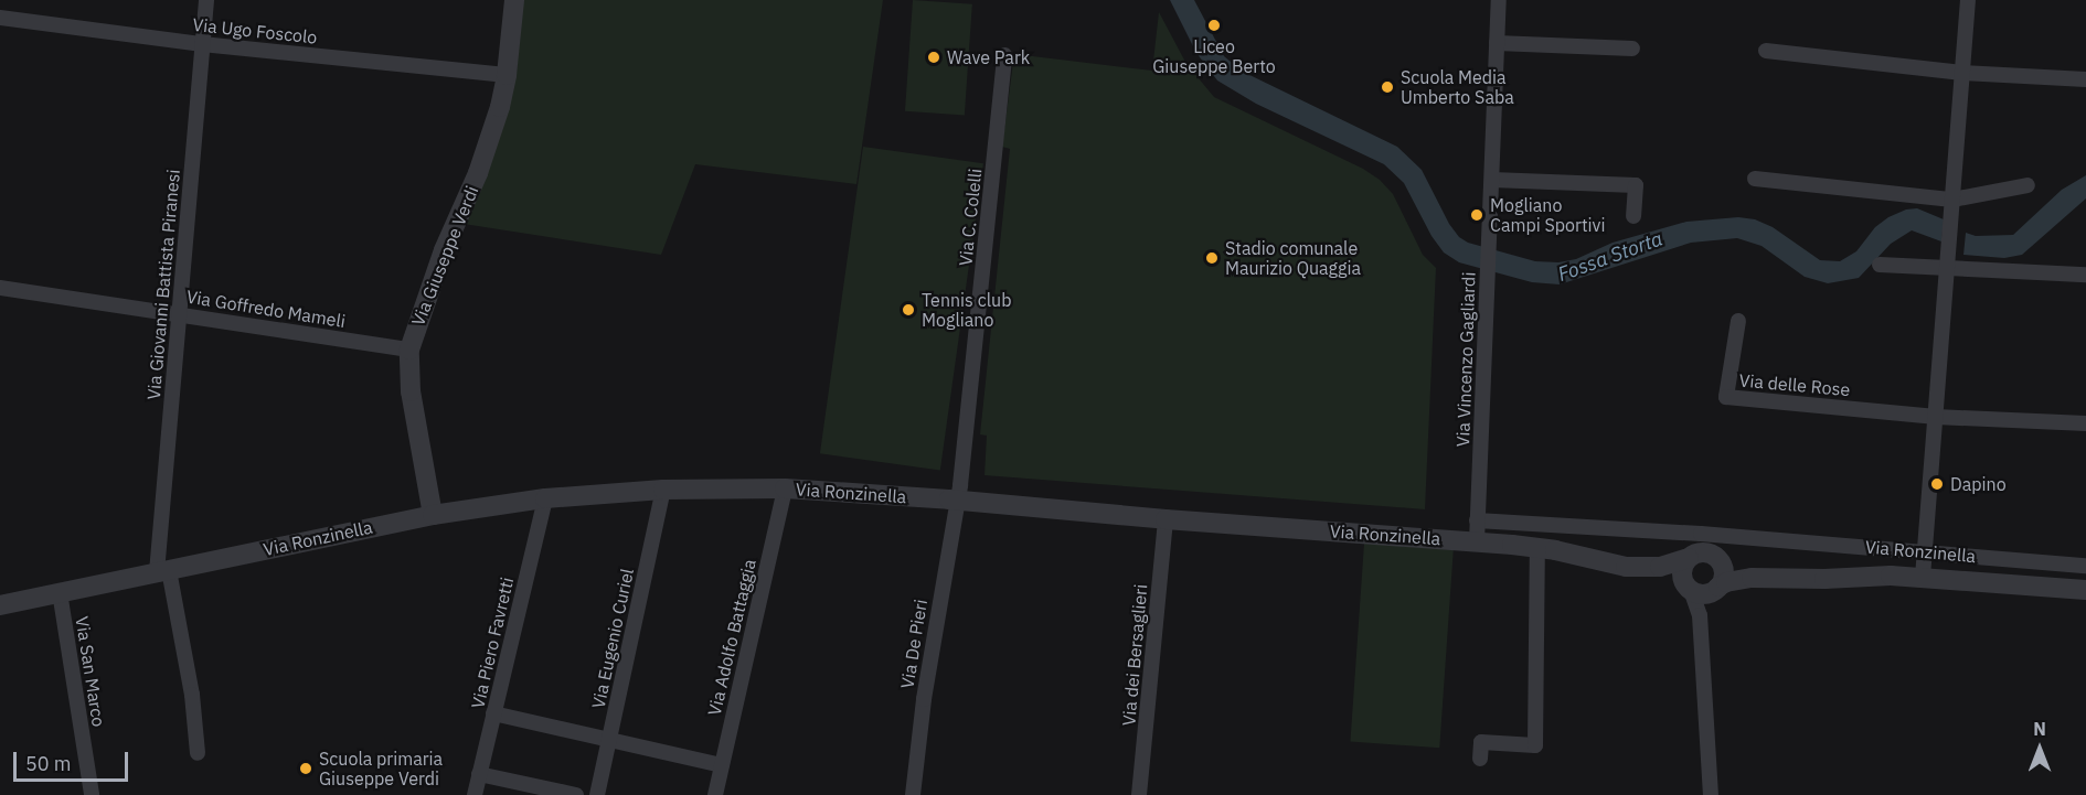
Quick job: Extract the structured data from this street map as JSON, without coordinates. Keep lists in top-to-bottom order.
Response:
{
  "streets": {
    "street": [
      "Via Ugo Foscolo",
      "Via C. Colelli",
      "Via Giuseppe Verdi",
      "Via Giovanni Battista Piranesi",
      "Via Goffredo Mameli",
      "Via Vincenzo Gagliardi",
      "Via delle Rose",
      "Via Ronzinella",
      "Via Adolfo Battaggia",
      "Via Eugenio Curiel",
      "Via Piero Favretti",
      "Via De Pieri",
      "Via dei Bersaglieri",
      "Via San Marco"
    ]
  },
  "crossings": [
    ["Via Ugo Foscolo", "Via Giuseppe Verdi"],
    ["Via Ugo Foscolo", "Via Giovanni Battista Piranesi"],
    ["Via C. Colelli", "Via Ronzinella"],
    ["Via C. Colelli", "Via De Pieri"],
    ["Via Giuseppe Verdi", "Via Goffredo Mameli"],
    ["Via Giuseppe Verdi", "Via Ronzinella"],
    ["Via Giovanni Battista Piranesi", "Via Goffredo Mameli"],
    ["Via Giovanni Battista Piranesi", "Via Ronzinella"],
    ["Via Vincenzo Gagliardi", "Via Ronzinella"],
    ["Via Ronzinella", "Via Adolfo Battaggia"],
    ["Via Ronzinella", "Via Eugenio Curiel"],
    ["Via Ronzinella", "Via Piero Favretti"],
    ["Via Ronzinella", "Via De Pieri"],
    ["Via Ronzinella", "Via dei Bersaglieri"],
    ["Via Ronzinella", "Via San Marco"]
  ],
  "water": ["Fossa Storta"],
  "places": [
    "Liceo Giuseppe Berto",
    "Wave Park",
    "Scuola Media Umberto Saba",
    "Mogliano Campi Sportivi",
    "Stadio comunale Maurizio Quaggia",
    "Tennis club Mogliano",
    "Dapino",
    "Scuola primaria Giuseppe Verdi"
  ],
  "scale_bar": "50 m",
  "north": "top"
}
